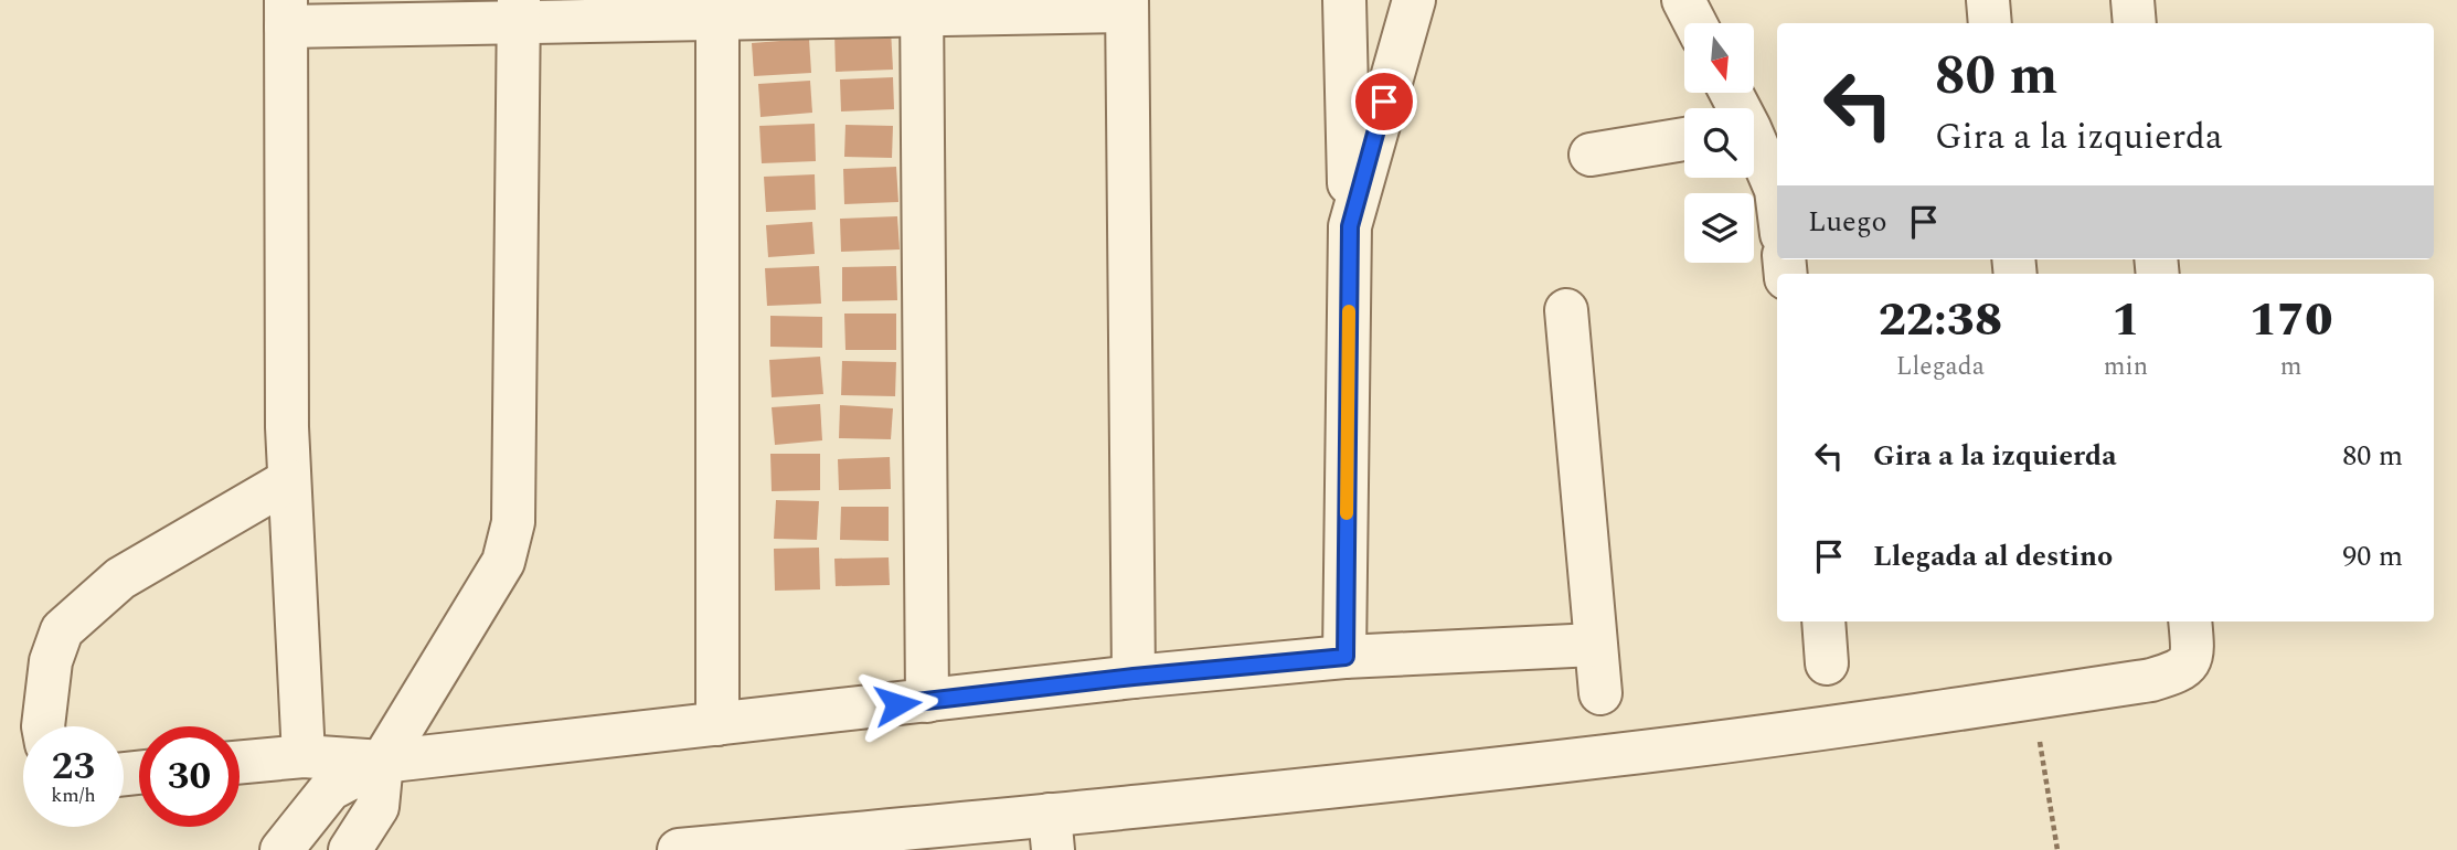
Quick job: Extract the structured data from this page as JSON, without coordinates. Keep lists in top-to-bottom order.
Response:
{
  "north": "bottom",
  "page": {
    "turn": ["80 m", "Gira a la izquierda"],
    "then": "Luego",
    "eta": [
      "22:38",
      "Llegada",
      "1",
      "min",
      "170",
      "m"
    ],
    "list": [
      {
        "name": "Gira a la izquierda",
        "value": "80 m"
      },
      {
        "name": "Llegada al destino",
        "value": "90 m"
      }
    ],
    "speed": "23 km/h",
    "limit": "30"
  }
}
